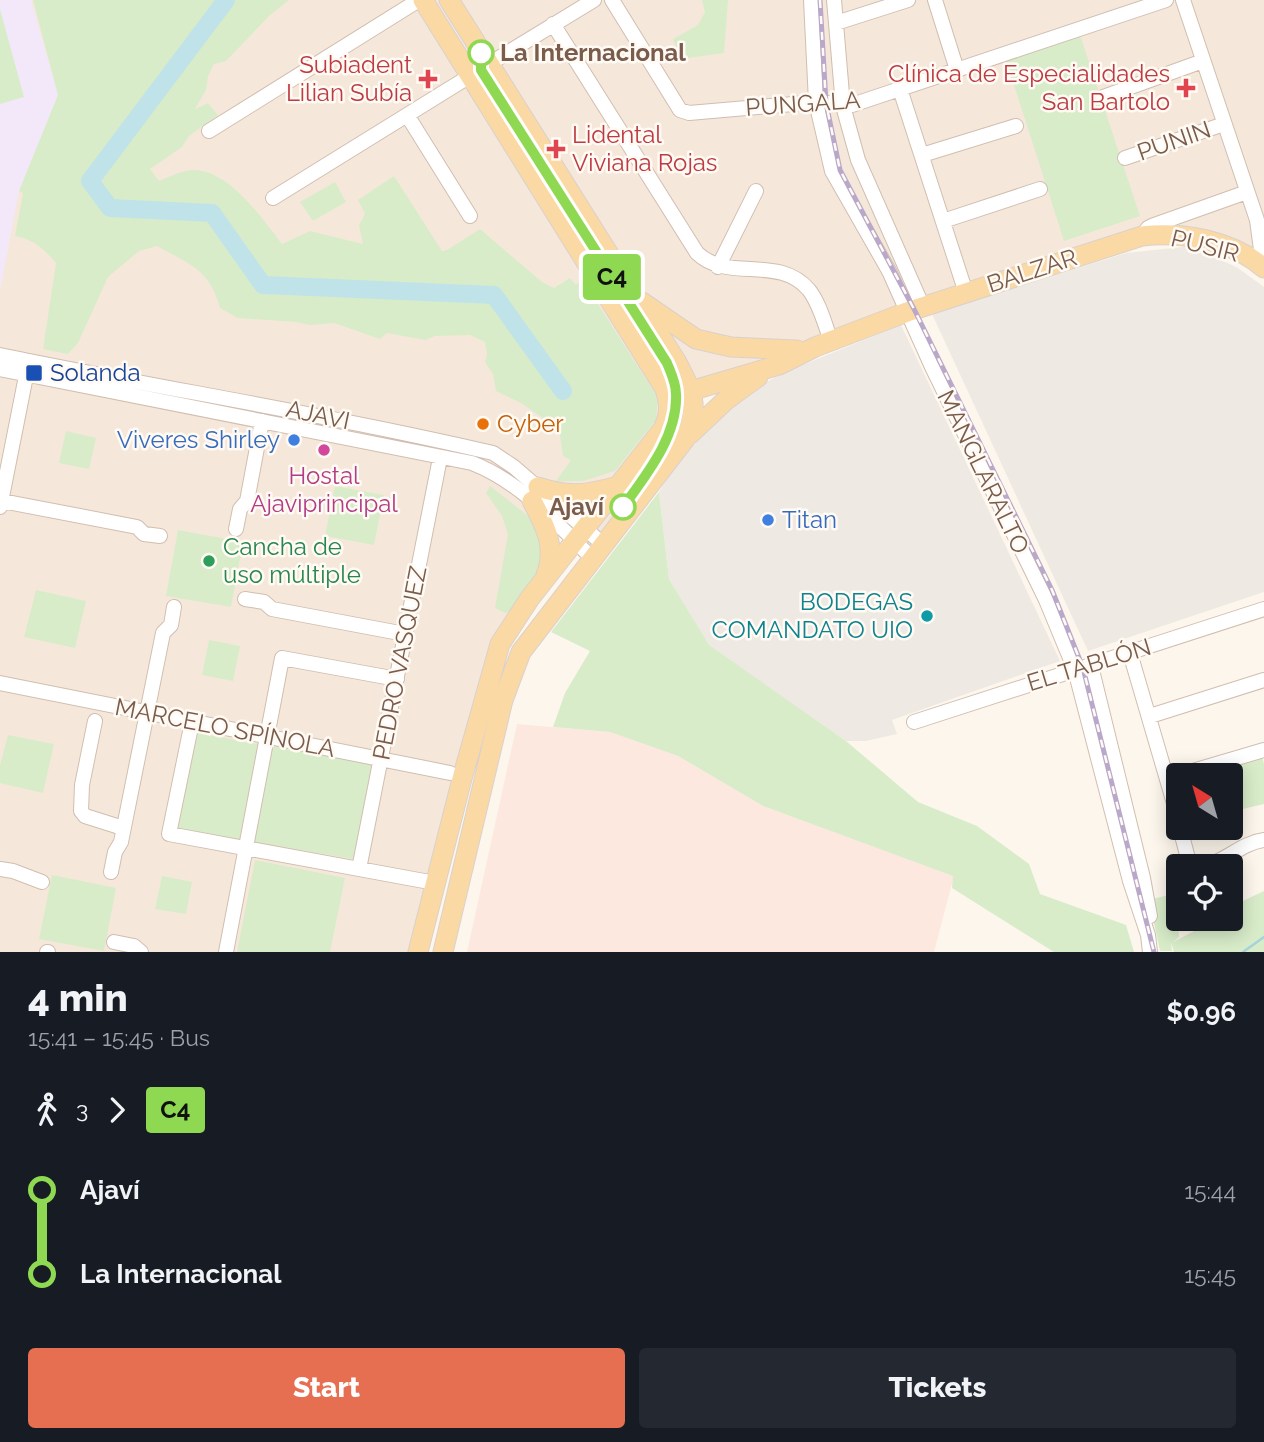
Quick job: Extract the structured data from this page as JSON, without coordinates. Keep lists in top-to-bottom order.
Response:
{
  "streets": {
    "main road": ["PUSIR", "BALZAR"],
    "street": [
      "PUNGALA",
      "PUNIN",
      "AJAVI",
      "MANGLARALTO",
      "PEDRO VASQUEZ",
      "EL TABLÓN",
      "MARCELO SPÍNOLA"
    ]
  },
  "crossings": [
    ["PUNGALA", "MANGLARALTO"],
    ["PUSIR", "BALZAR"],
    ["BALZAR", "MANGLARALTO"],
    ["AJAVI", "PEDRO VASQUEZ"],
    ["MANGLARALTO", "EL TABLÓN"],
    ["PEDRO VASQUEZ", "MARCELO SPÍNOLA"]
  ],
  "places": {
    "other": [
      "La Internacional",
      "Cyber",
      "Viveres Shirley",
      "Hostal Ajaviprincipal",
      "Ajaví",
      "Titan",
      "Cancha de uso múltiple",
      "BODEGAS COMANDATO UIO"
    ],
    "health": ["Subiadent Lilian Subía", "Clínica de Especialidades San Bartolo", "Lidental Viviana Rojas"],
    "transit": ["Solanda"]
  },
  "lines": ["bus line C4"],
  "north": "top left",
  "page": {
    "on_map": "C4",
    "heading": ["4 min", "15:41 – 15:45 · Bus", "$0.96"],
    "legs": ["3", "C4"],
    "list": [
      {
        "name": "Ajaví",
        "value": "15:44"
      },
      {
        "name": "La Internacional",
        "value": "15:45"
      }
    ],
    "buttons": ["Start", "Tickets"]
  }
}
